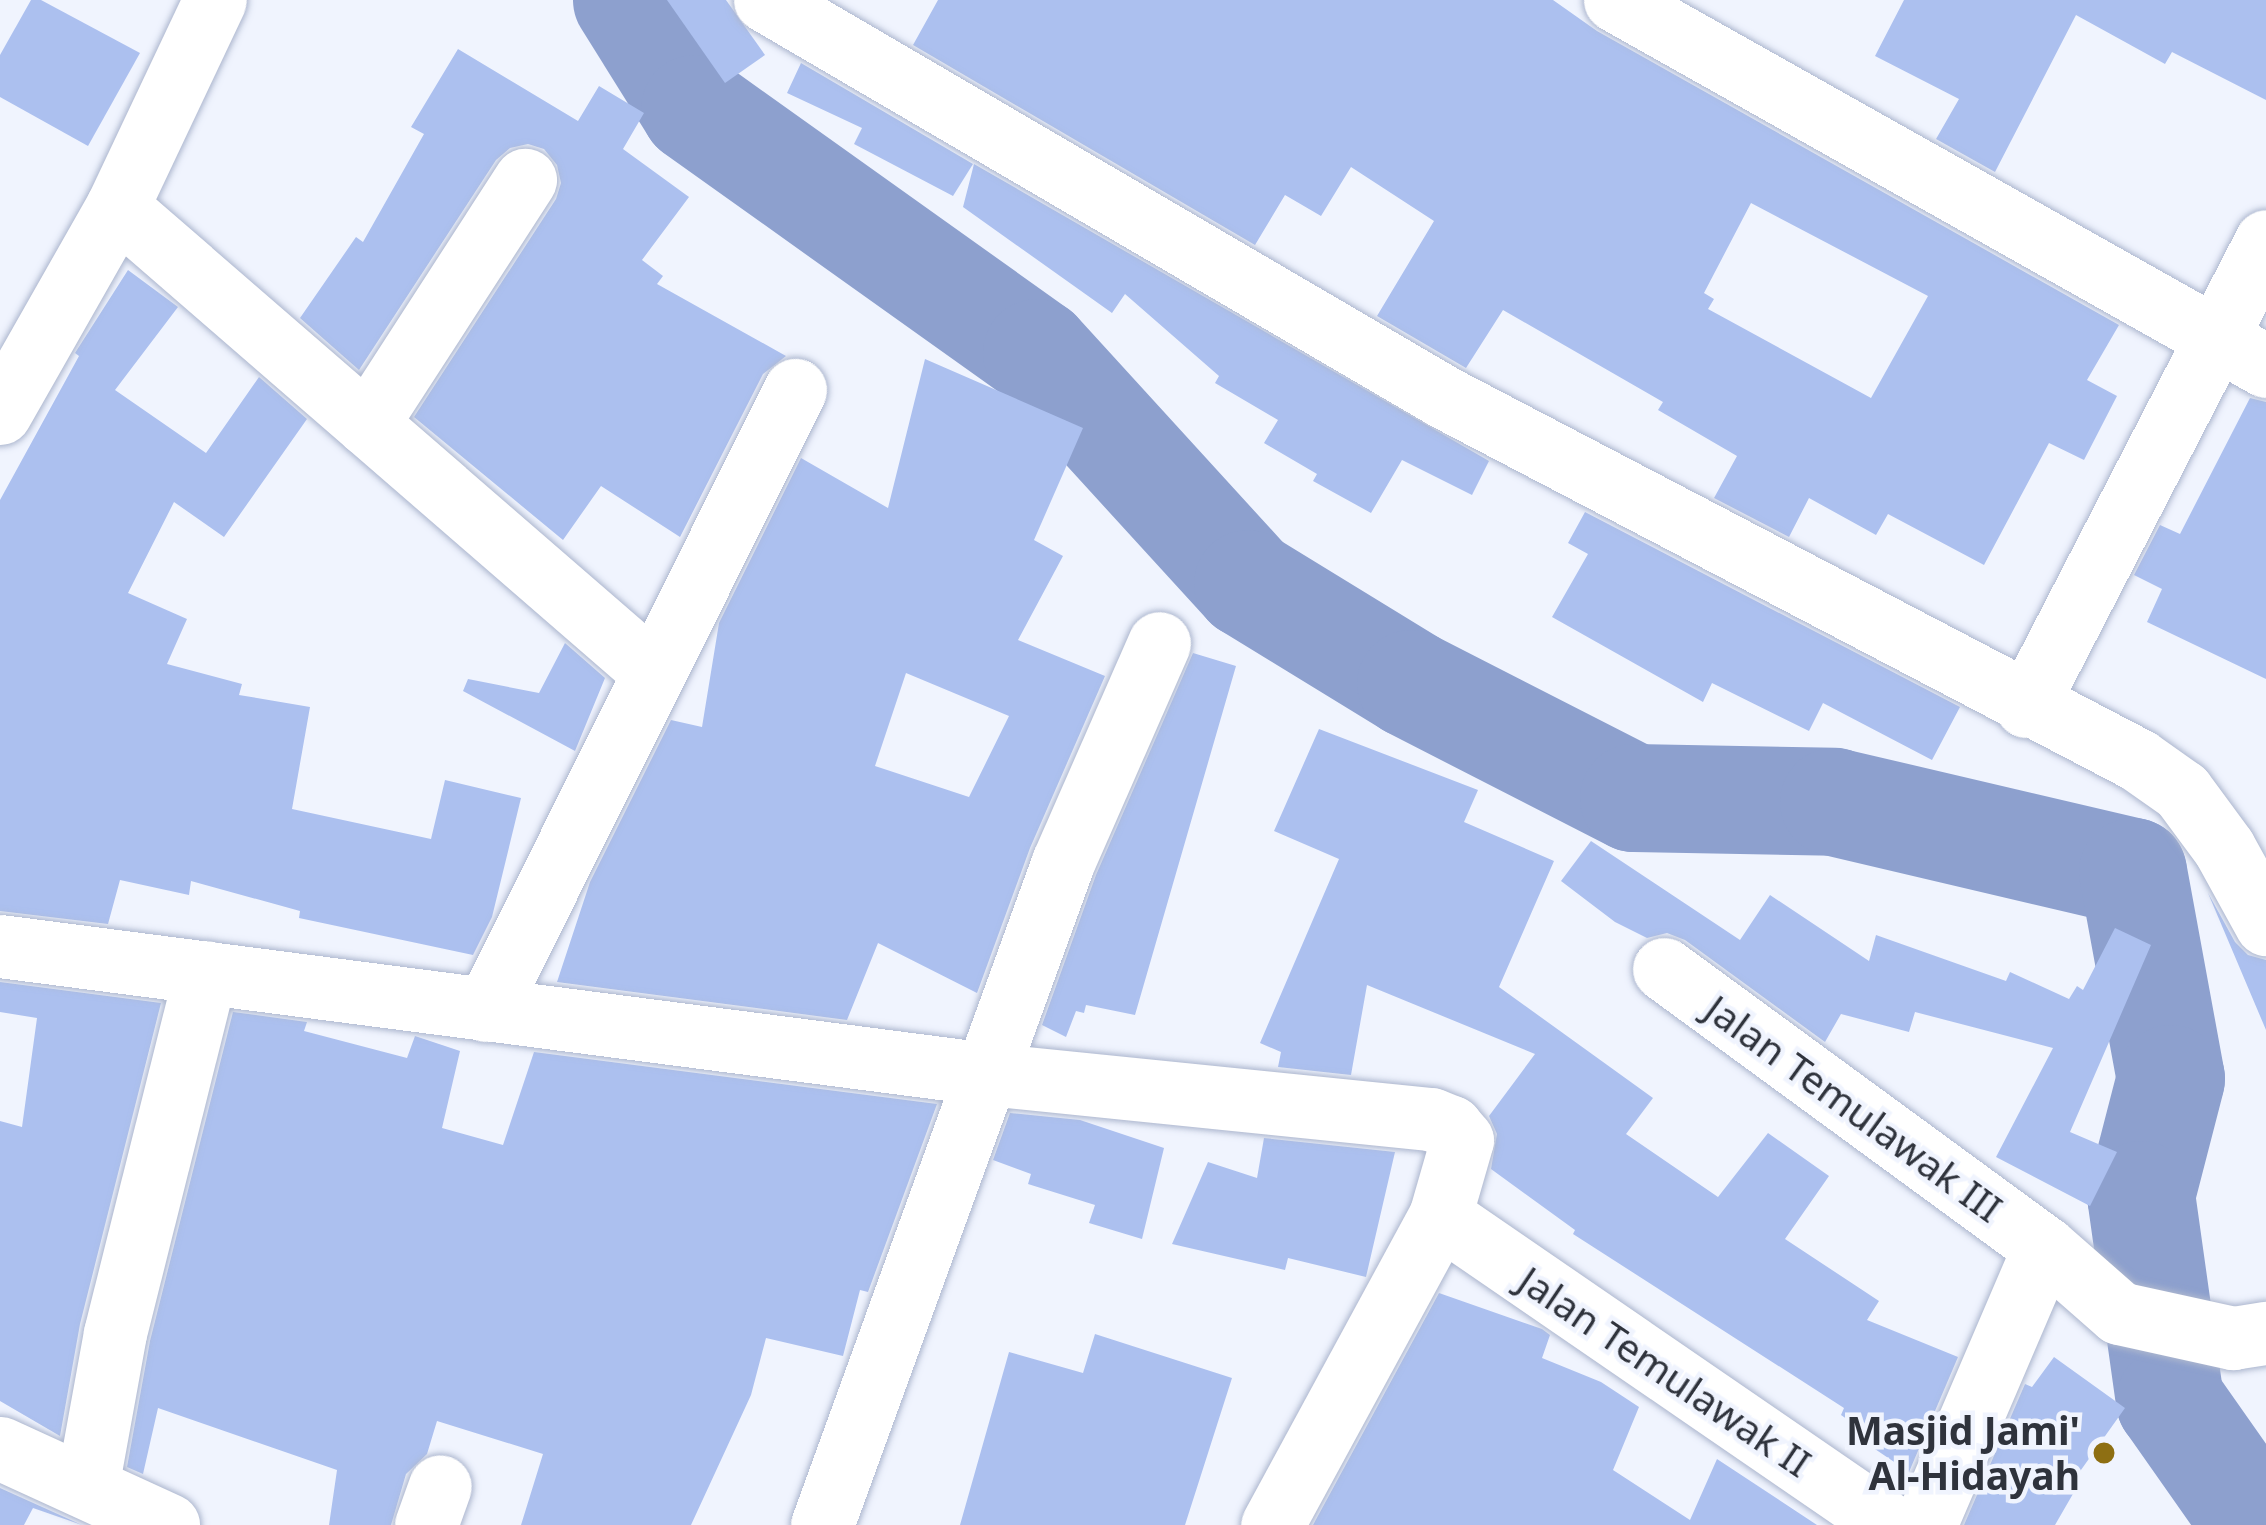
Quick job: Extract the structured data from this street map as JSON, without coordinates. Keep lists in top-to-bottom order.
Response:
{
  "streets": {
    "street": ["Jalan Temulawak III", "Jalan Temulawak II"]
  },
  "places": ["Masjid Jami' Al-Hidayah"]
}
